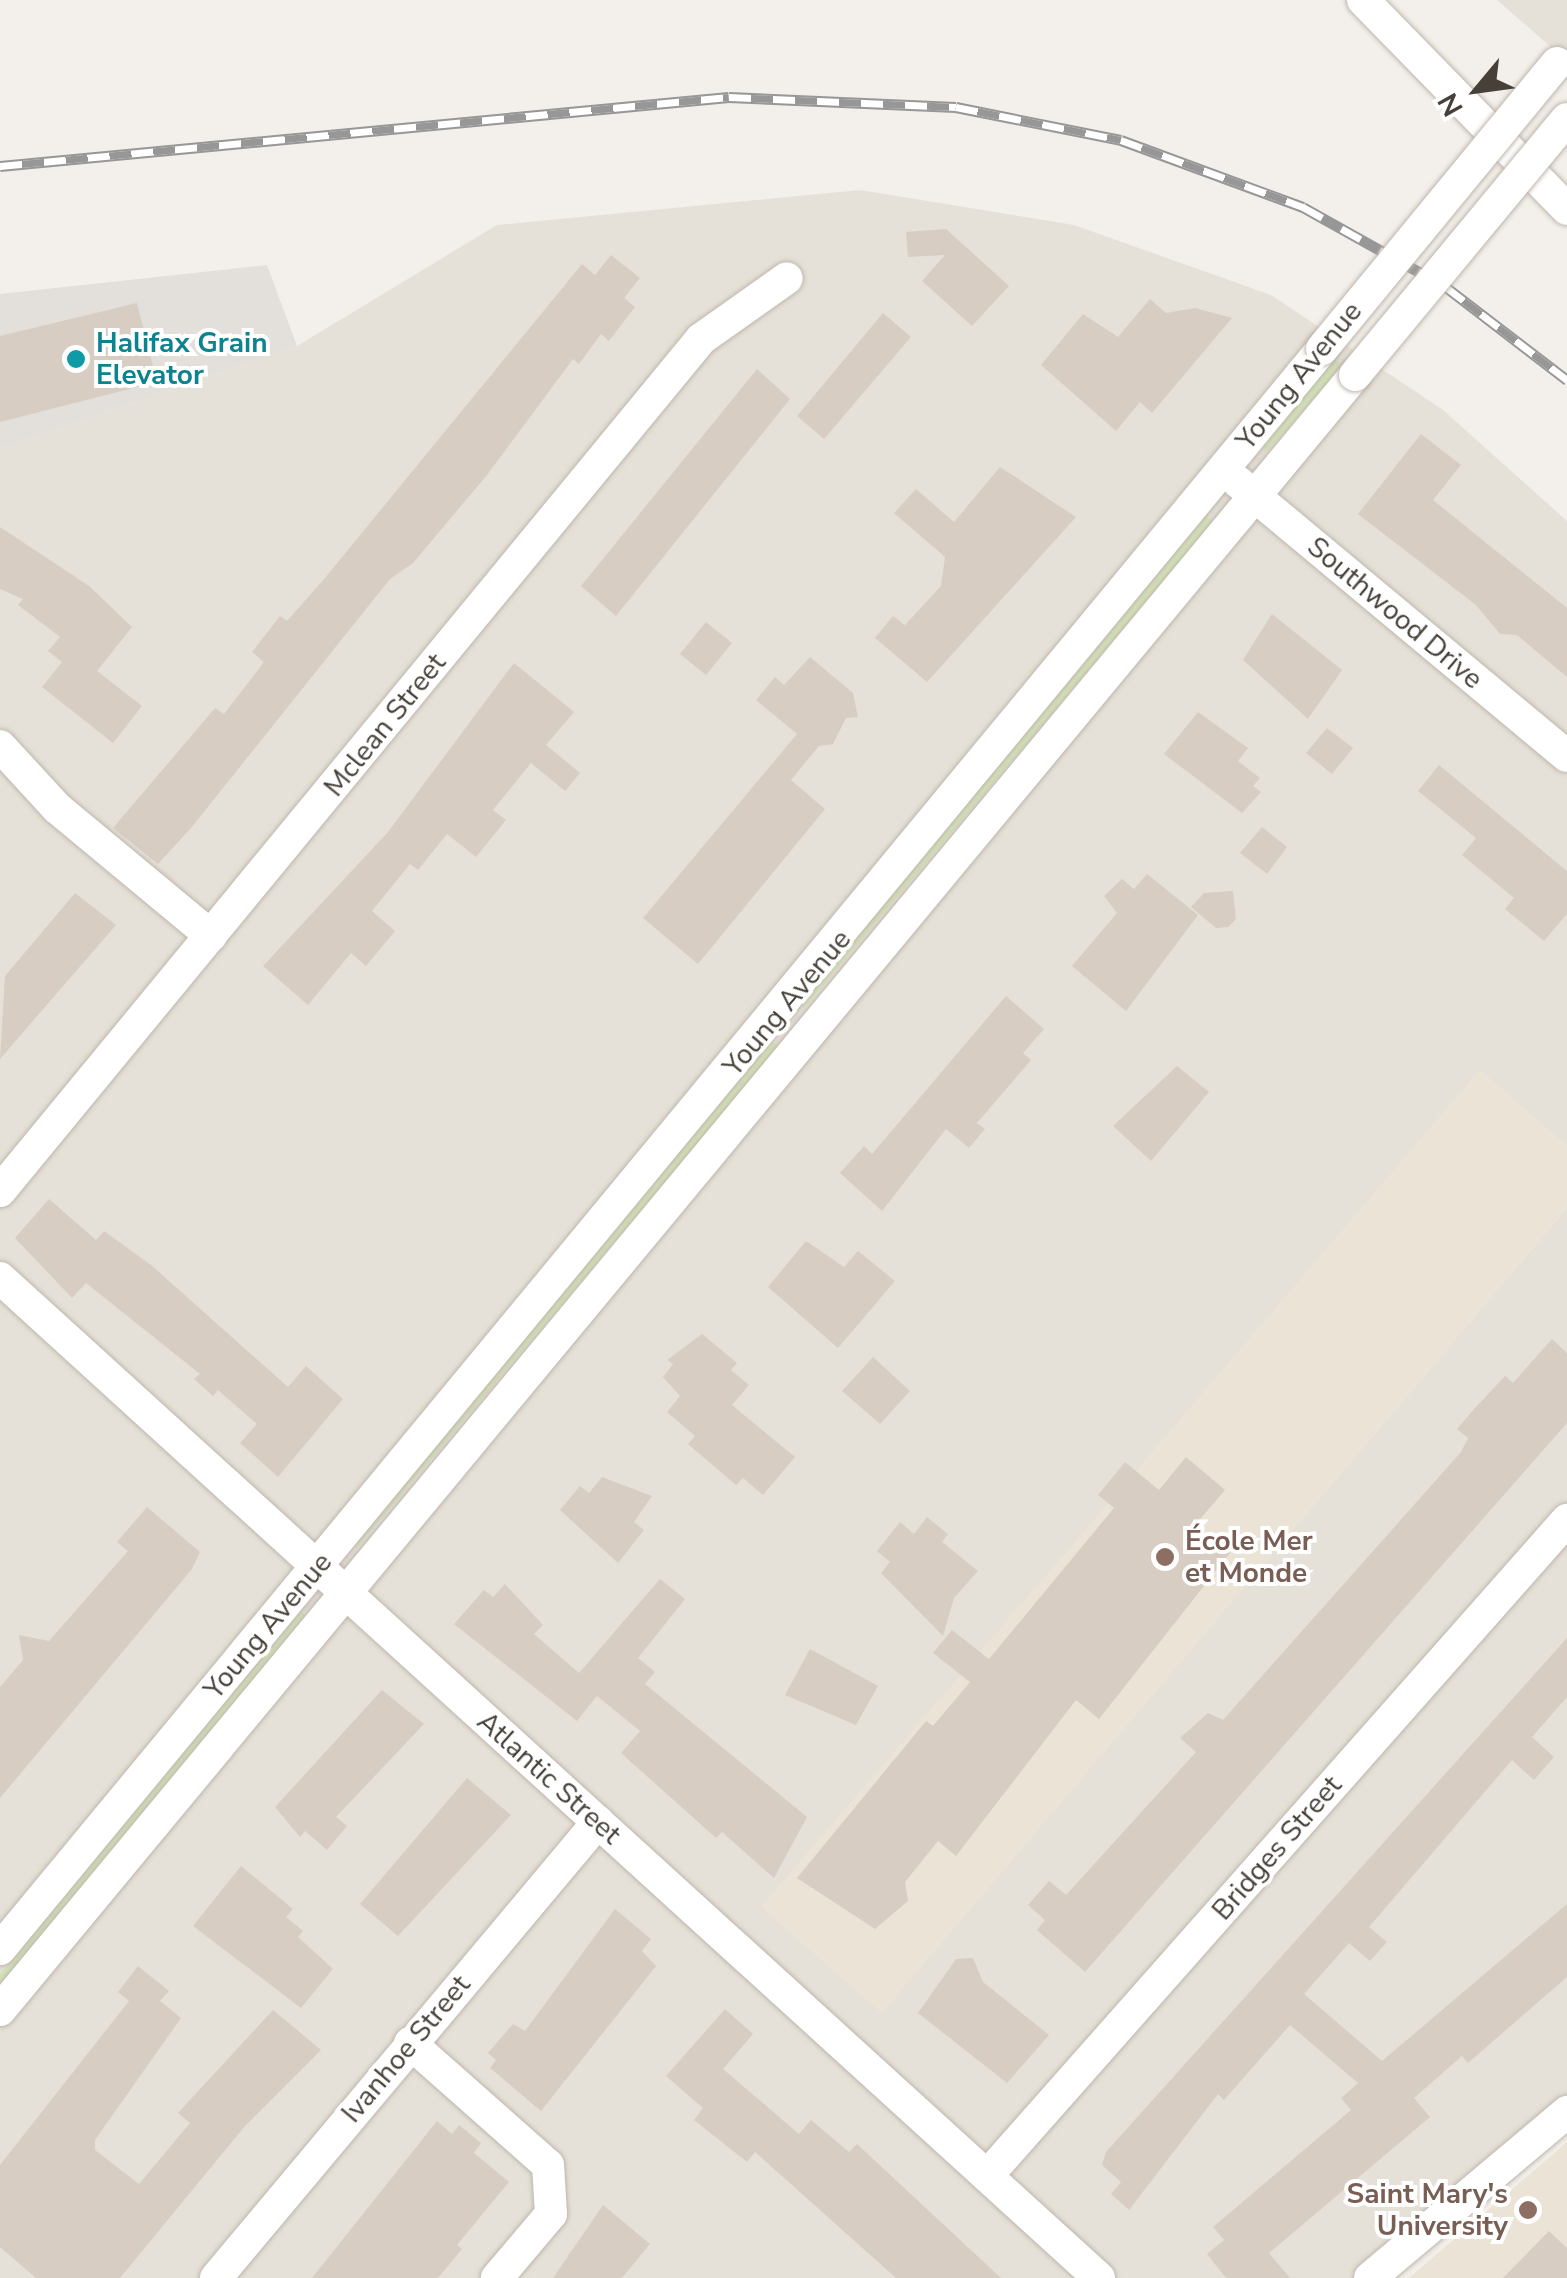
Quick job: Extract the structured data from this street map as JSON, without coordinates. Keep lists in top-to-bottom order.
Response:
{
  "streets": {
    "street": [
      "Young Avenue",
      "Southwood Drive",
      "Mclean Street",
      "Atlantic Street",
      "Bridges Street",
      "Ivanhoe Street"
    ]
  },
  "crossings": [
    ["Young Avenue", "Southwood Drive"],
    ["Young Avenue", "Atlantic Street"],
    ["Atlantic Street", "Bridges Street"],
    ["Atlantic Street", "Ivanhoe Street"]
  ],
  "places": ["Halifax Grain Elevator", "École Mer et Monde", "Saint Mary's University"],
  "north": "bottom left"
}
